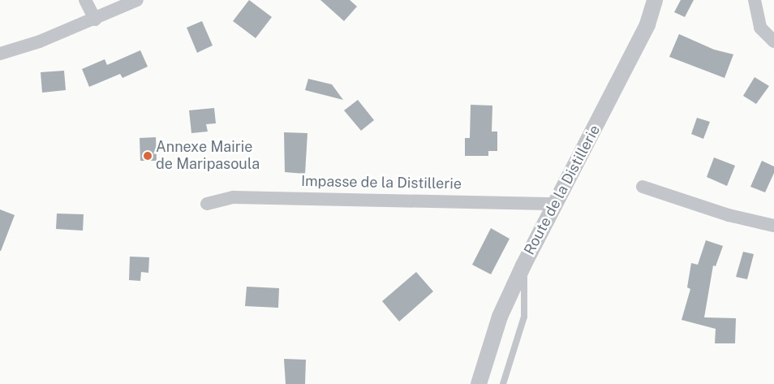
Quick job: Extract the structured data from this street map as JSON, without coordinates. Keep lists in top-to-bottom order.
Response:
{
  "streets": {
    "street": ["Impasse de la Distillerie", "Route de la Distillerie"]
  },
  "crossings": [
    ["Impasse de la Distillerie", "Route de la Distillerie"]
  ],
  "places": ["Annexe Mairie de Maripasoula"]
}
